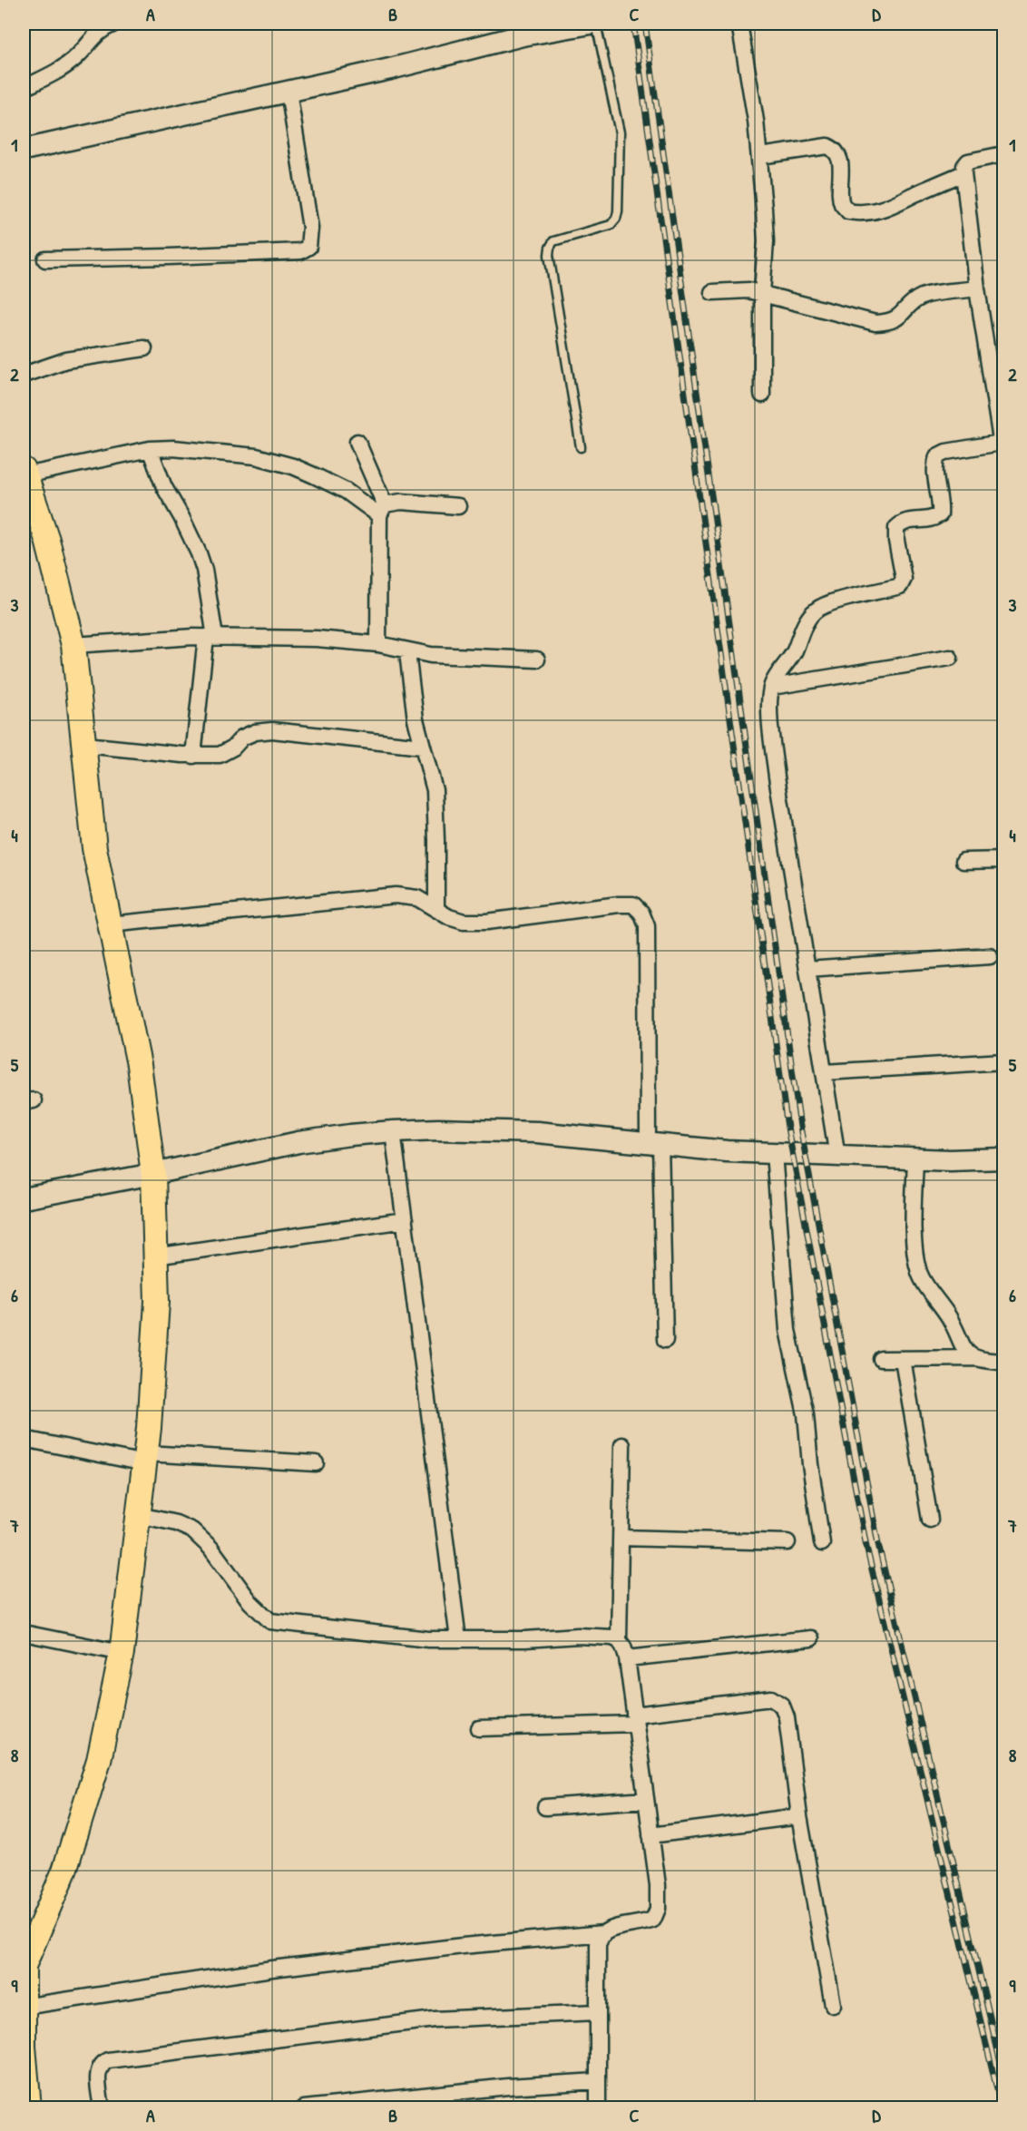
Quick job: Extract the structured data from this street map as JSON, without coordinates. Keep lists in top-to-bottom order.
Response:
{
  "grid": {
    "columns": [
      "A",
      "B",
      "C",
      "D"
    ],
    "rows": [
      "1",
      "2",
      "3",
      "4",
      "5",
      "6",
      "7",
      "8",
      "9"
    ]
  }
}
